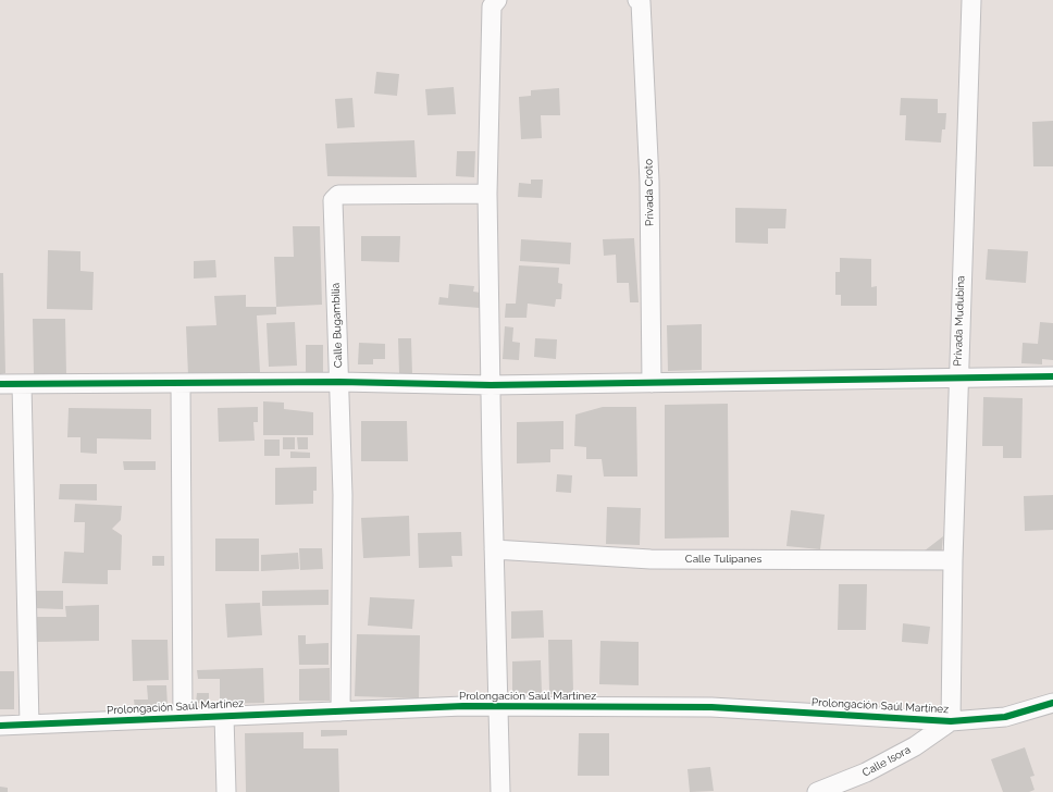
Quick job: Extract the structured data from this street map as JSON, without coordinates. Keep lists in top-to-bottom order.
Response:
{
  "streets": {
    "street": [
      "Privada Croto",
      "Privada Mudubina",
      "Calle Bugambilia",
      "Calle Tulipanes",
      "Prolongación Saúl Martínez",
      "Calle Isora"
    ]
  },
  "crossings": [
    ["Privada Mudubina", "Calle Tulipanes"],
    ["Privada Mudubina", "Prolongación Saúl Martínez"],
    ["Privada Mudubina", "Calle Isora"],
    ["Calle Bugambilia", "Prolongación Saúl Martínez"],
    ["Prolongación Saúl Martínez", "Calle Isora"]
  ]
}
